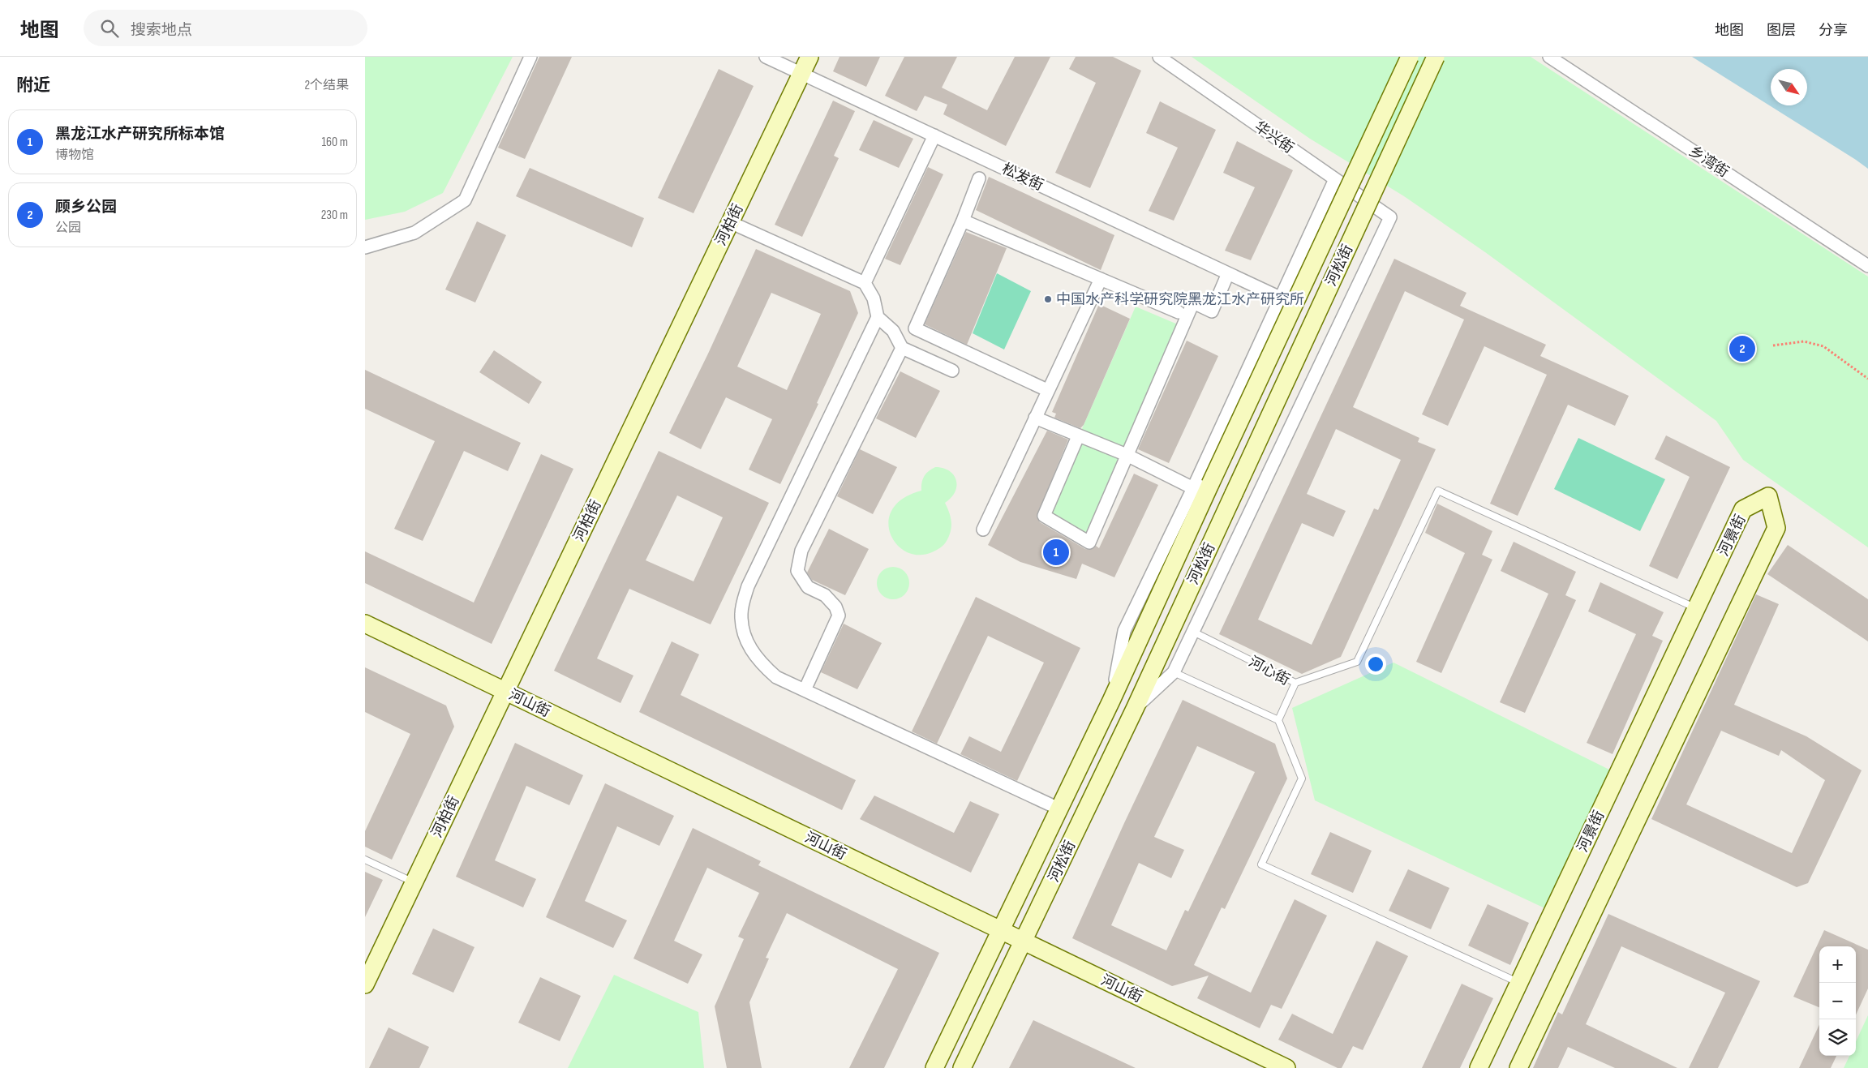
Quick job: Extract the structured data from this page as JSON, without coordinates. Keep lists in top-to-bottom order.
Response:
{
  "streets": {
    "street": [
      "华兴街",
      "乡湾街",
      "松发街",
      "河柏街",
      "河松街",
      "河景街",
      "河山街"
    ],
    "lane": ["河心街"]
  },
  "crossings": [
    ["华兴街", "河心街"],
    ["松发街", "河柏街"],
    ["河柏街", "河山街"],
    ["河松街", "河山街"]
  ],
  "places": ["中国水产科学研究院黑龙江水产研究所"],
  "north": "bottom right",
  "page": {
    "header": "地图",
    "search": "搜索地点",
    "nav": ["地图", "图层", "分享"],
    "heading": ["附近", "2个结果"],
    "list": [
      {
        "mark": "1",
        "name": "黑龙江水产研究所标本馆",
        "note": "博物馆",
        "value": "160 m"
      },
      {
        "mark": "2",
        "name": "顾乡公园",
        "note": "公园",
        "value": "230 m"
      }
    ],
    "pins": ["2", "1"],
    "map_buttons": ["+", "−"]
  }
}
